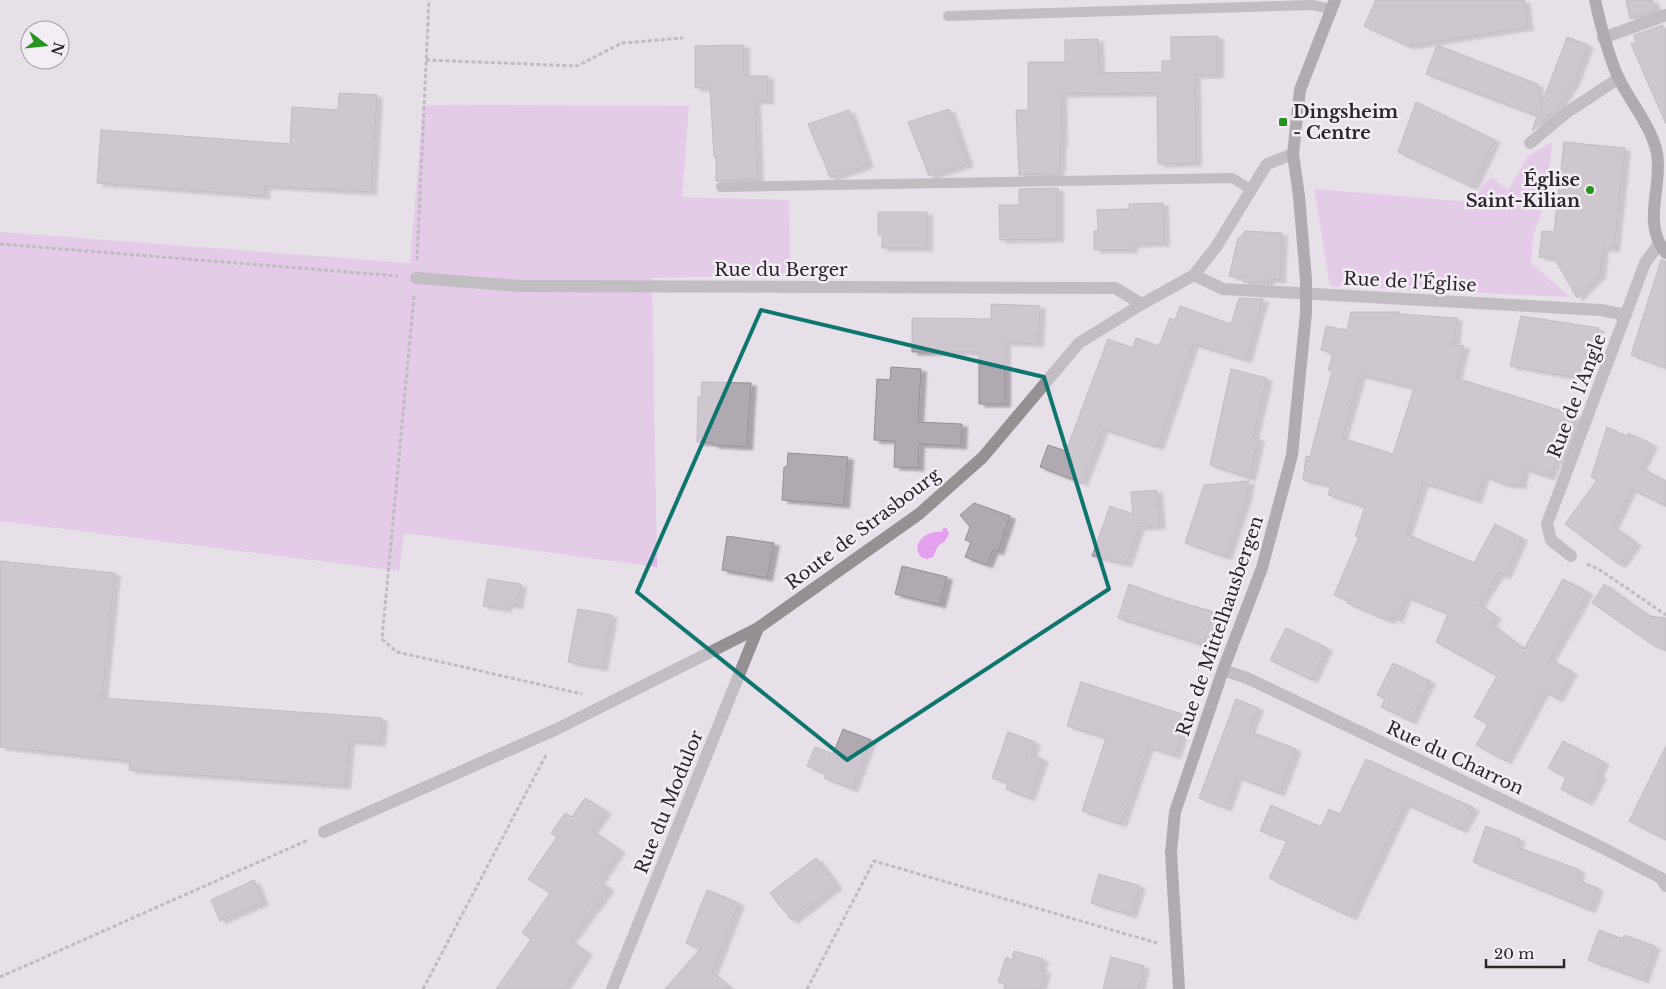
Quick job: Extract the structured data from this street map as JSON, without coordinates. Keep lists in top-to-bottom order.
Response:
{
  "streets": {
    "street": [
      "Rue du Berger",
      "Rue de l'Église",
      "Rue de l'Angle",
      "Route de Strasbourg",
      "Rue de Mittelhausbergen",
      "Rue du Charron",
      "Rue du Modulor"
    ]
  },
  "crossings": [
    ["Rue du Berger", "Route de Strasbourg"],
    ["Rue de l'Église", "Rue de l'Angle"],
    ["Rue de l'Église", "Route de Strasbourg"],
    ["Rue de l'Église", "Rue de Mittelhausbergen"],
    ["Route de Strasbourg", "Rue de Mittelhausbergen"],
    ["Route de Strasbourg", "Rue du Modulor"],
    ["Rue de Mittelhausbergen", "Rue du Charron"]
  ],
  "places": {
    "transit": ["Dingsheim - Centre"],
    "other": ["Église Saint-Kilian"]
  },
  "scale_bar": "20 m",
  "north": "right"
}
